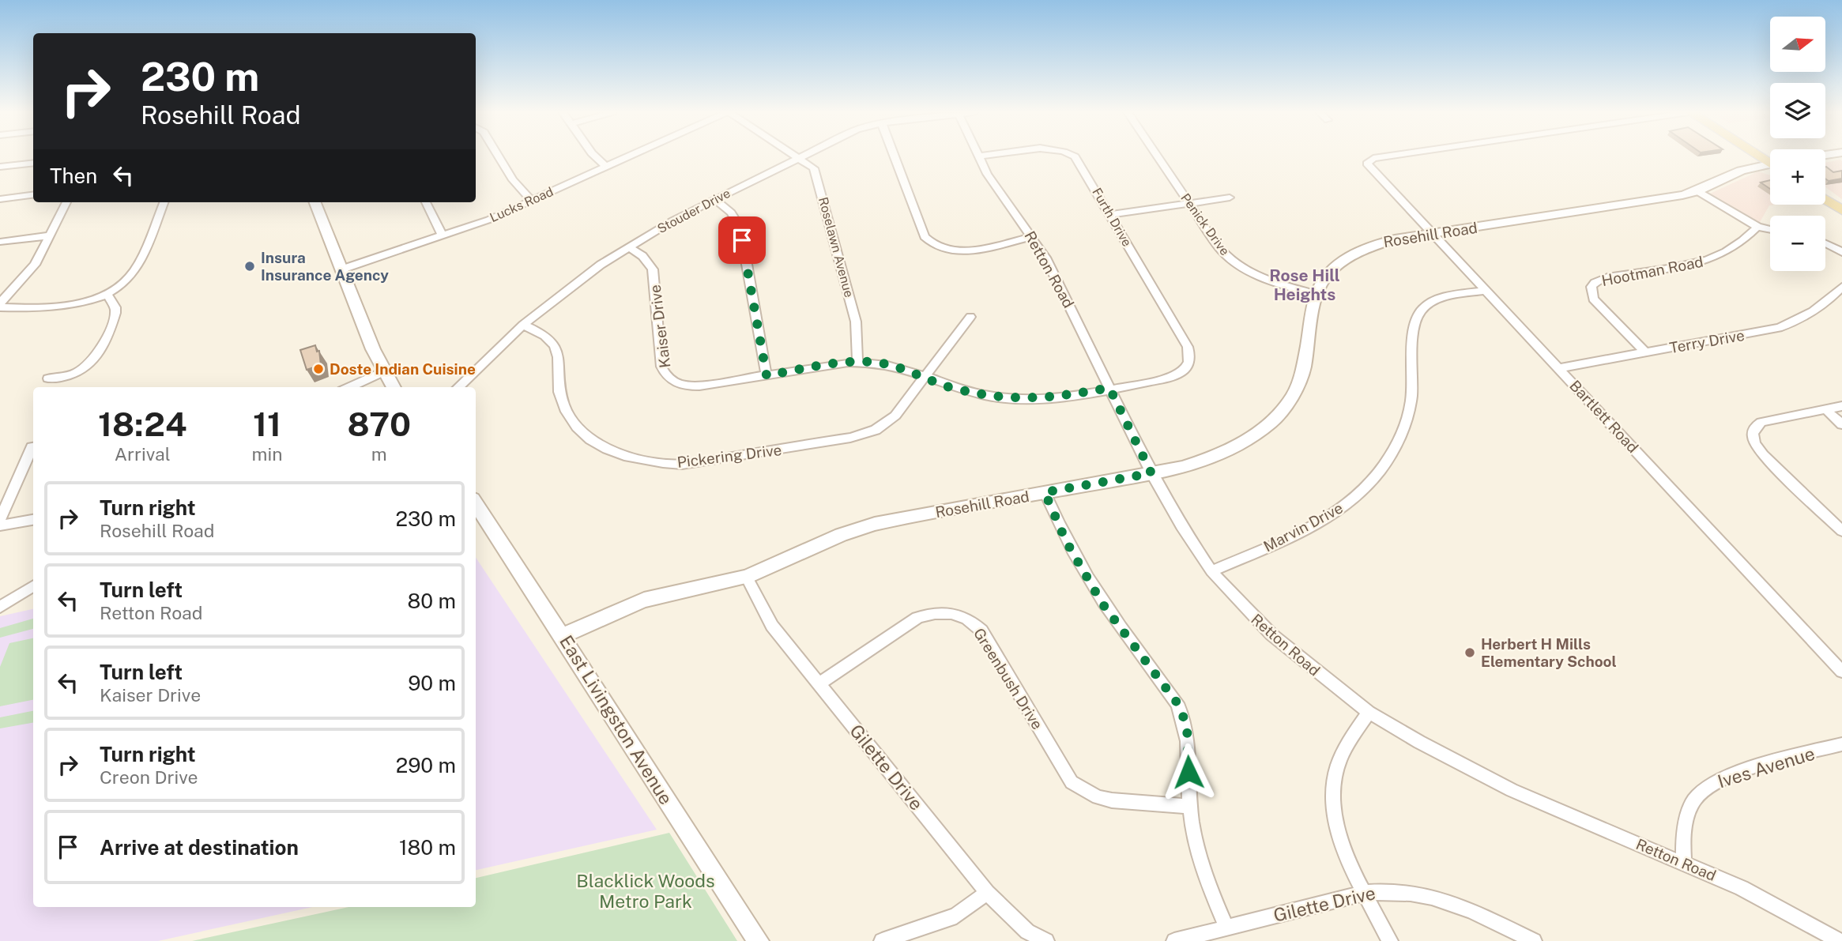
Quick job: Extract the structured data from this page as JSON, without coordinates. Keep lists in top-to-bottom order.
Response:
{
  "streets": {
    "street": [
      "Lucks Road",
      "Stouder Drive",
      "Furth Drive",
      "Penick Drive",
      "Rosehill Road",
      "Roselawn Avenue",
      "Retton Road",
      "Hootman Road",
      "Kaiser Drive",
      "Terry Drive",
      "Bartlett Road",
      "Pickering Drive",
      "Marvin Drive",
      "Greenbush Drive",
      "East Livingston Avenue",
      "Gilette Drive",
      "Ives Avenue"
    ]
  },
  "crossings": [
    ["Stouder Drive", "Roselawn Avenue"],
    ["Stouder Drive", "Kaiser Drive"],
    ["Stouder Drive", "Pickering Drive"],
    ["Furth Drive", "Retton Road"],
    ["Furth Drive", "Kaiser Drive"],
    ["Penick Drive", "Rosehill Road"],
    ["Rosehill Road", "Retton Road"],
    ["Rosehill Road", "Bartlett Road"],
    ["Rosehill Road", "East Livingston Avenue"],
    ["Rosehill Road", "Gilette Drive"],
    ["Roselawn Avenue", "Kaiser Drive"],
    ["Retton Road", "Kaiser Drive"],
    ["Retton Road", "Marvin Drive"],
    ["Retton Road", "Ives Avenue"],
    ["Hootman Road", "Terry Drive"],
    ["Kaiser Drive", "Pickering Drive"],
    ["Terry Drive", "Bartlett Road"],
    ["Bartlett Road", "Marvin Drive"],
    ["Greenbush Drive", "Gilette Drive"]
  ],
  "districts": ["Rose Hill Heights"],
  "parks": ["Blacklick Woods Metro Park"],
  "places": ["Insura Insurance Agency", "Doste Indian Cuisine", "Herbert H Mills Elementary School"],
  "north": "right",
  "page": {
    "map_buttons": ["+", "−"],
    "turn": ["230 m", "Rosehill Road"],
    "then": "Then",
    "eta": [
      "18:24",
      "Arrival",
      "11",
      "min",
      "870",
      "m"
    ],
    "list": [
      {
        "name": "Turn right",
        "note": "Rosehill Road",
        "value": "230 m"
      },
      {
        "name": "Turn left",
        "note": "Retton Road",
        "value": "80 m"
      },
      {
        "name": "Turn left",
        "note": "Kaiser Drive",
        "value": "90 m"
      },
      {
        "name": "Turn right",
        "note": "Creon Drive",
        "value": "290 m"
      },
      {
        "name": "Arrive at destination",
        "value": "180 m"
      }
    ]
  }
}
